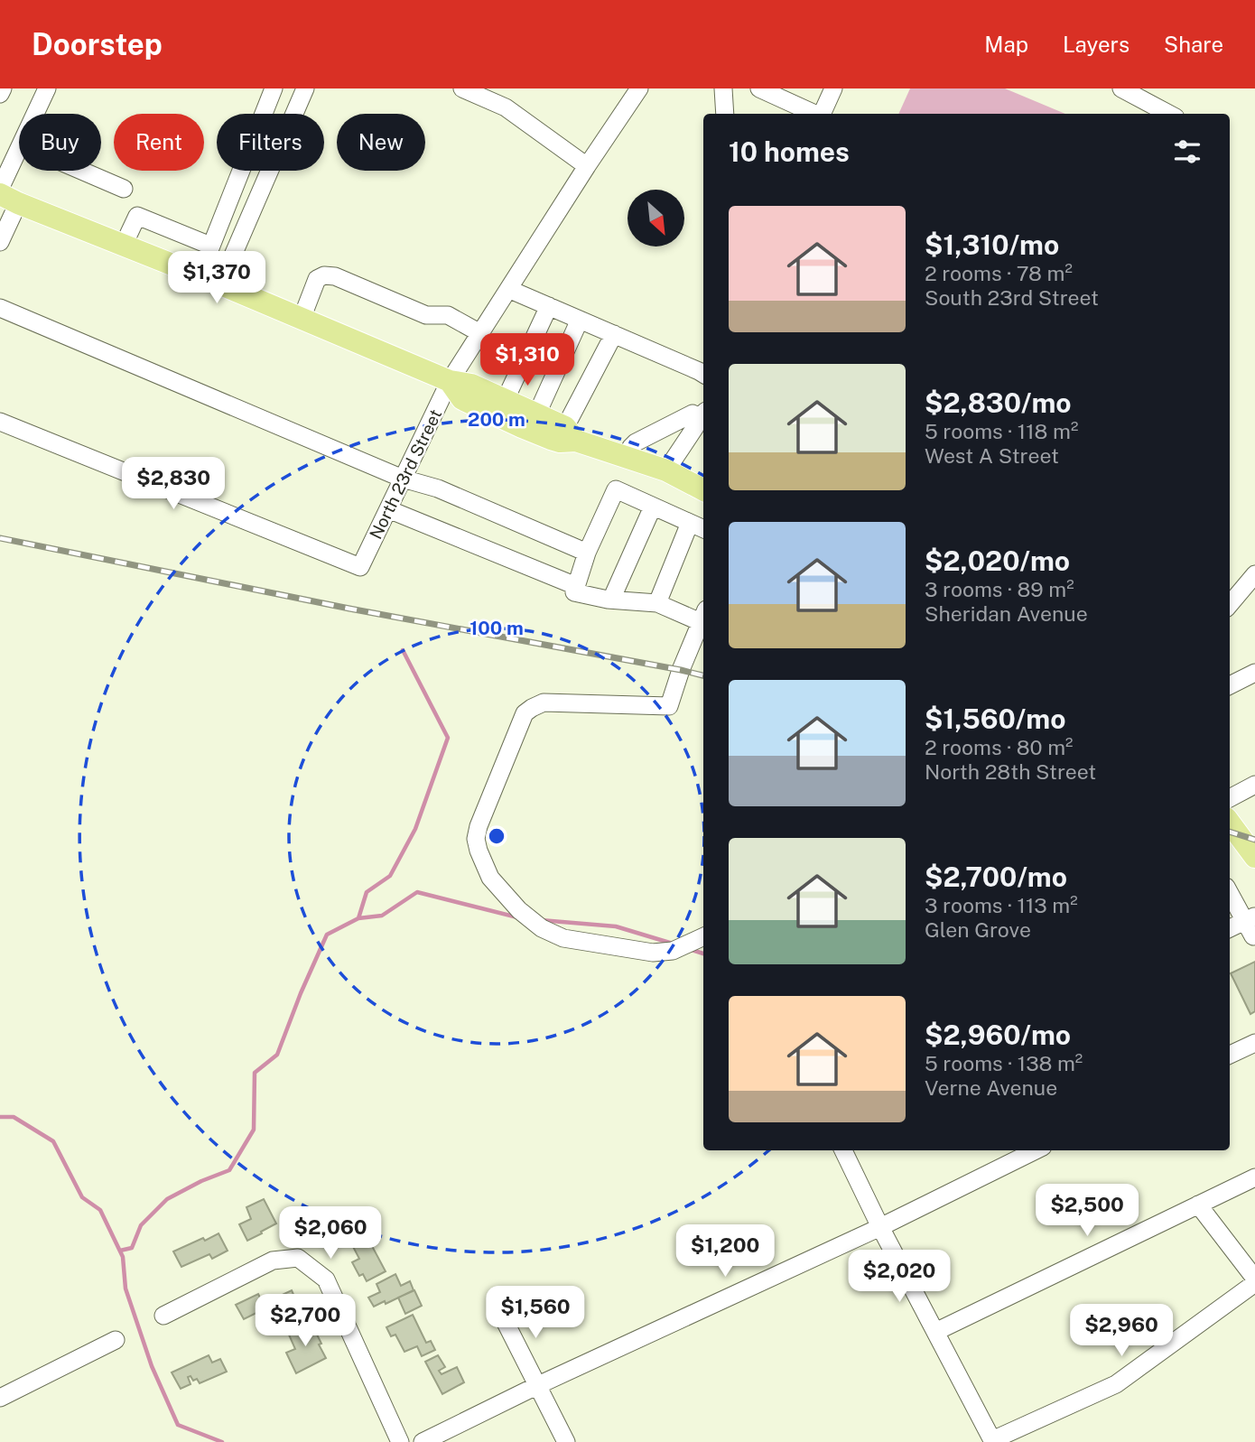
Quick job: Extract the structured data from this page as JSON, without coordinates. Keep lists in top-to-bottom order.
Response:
{
  "streets": {
    "street": ["North 23rd Street"]
  },
  "north": "bottom right",
  "page": {
    "header": "Doorstep",
    "nav": ["Map", "Layers", "Share"],
    "chip": [
      "Buy",
      "Rent",
      "Filters",
      "New"
    ],
    "heading": "10 homes",
    "list": [
      {
        "name": "$1,310/mo",
        "note": "2 rooms · 78 m² · South 23rd Street"
      },
      {
        "name": "$2,830/mo",
        "note": "5 rooms · 118 m² · West A Street"
      },
      {
        "name": "$2,020/mo",
        "note": "3 rooms · 89 m² · Sheridan Avenue"
      },
      {
        "name": "$1,560/mo",
        "note": "2 rooms · 80 m² · North 28th Street"
      },
      {
        "name": "$2,700/mo",
        "note": "3 rooms · 113 m² · Glen Grove"
      },
      {
        "name": "$2,960/mo",
        "note": "5 rooms · 138 m² · Verne Avenue"
      }
    ],
    "price": [
      "$1,370",
      "$1,310",
      "$2,830",
      "$2,500",
      "$2,060",
      "$1,200",
      "$2,020",
      "$1,560",
      "$2,700",
      "$2,960"
    ]
  },
  "rings": ["200 m", "100 m"]
}
